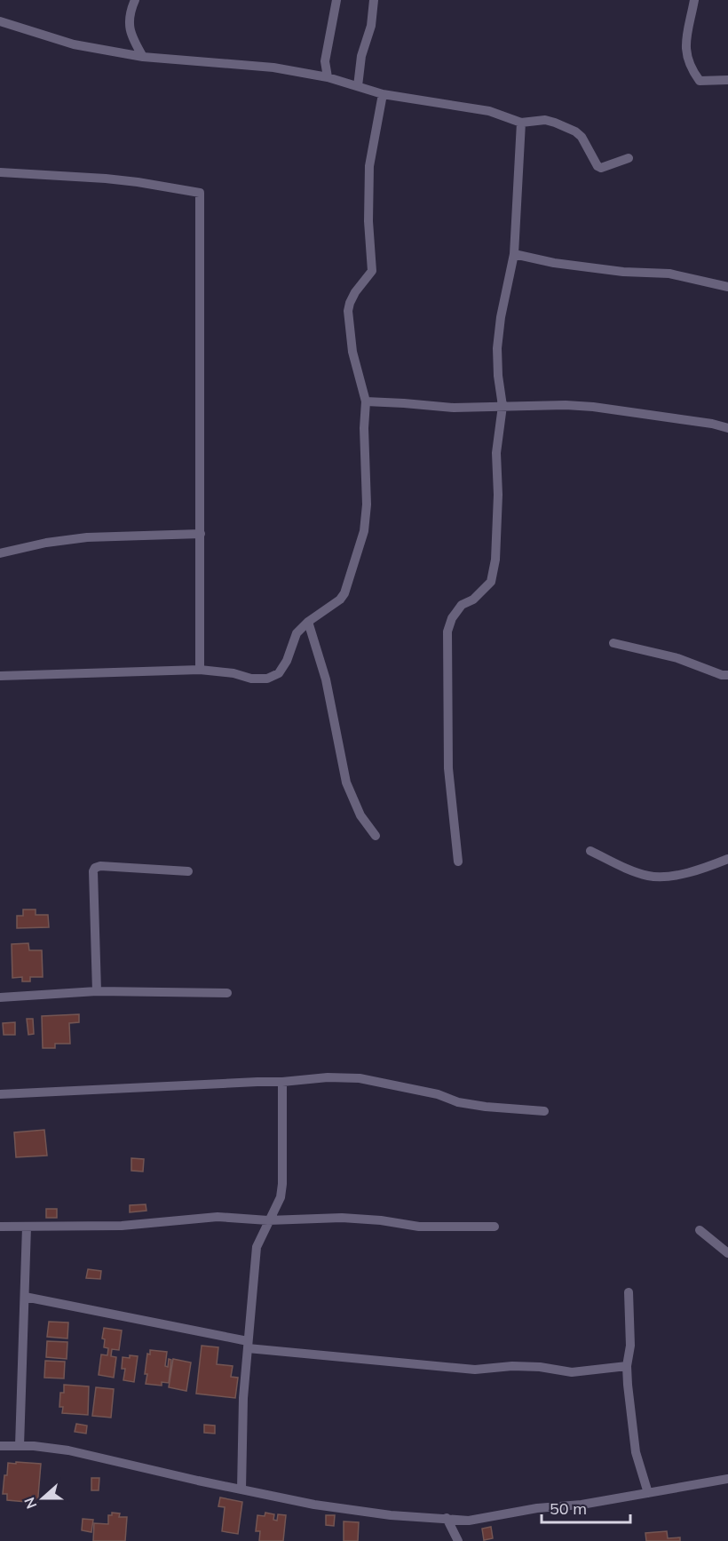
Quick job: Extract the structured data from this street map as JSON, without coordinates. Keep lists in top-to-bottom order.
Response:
{
  "scale_bar": "50 m",
  "north": "left"
}
